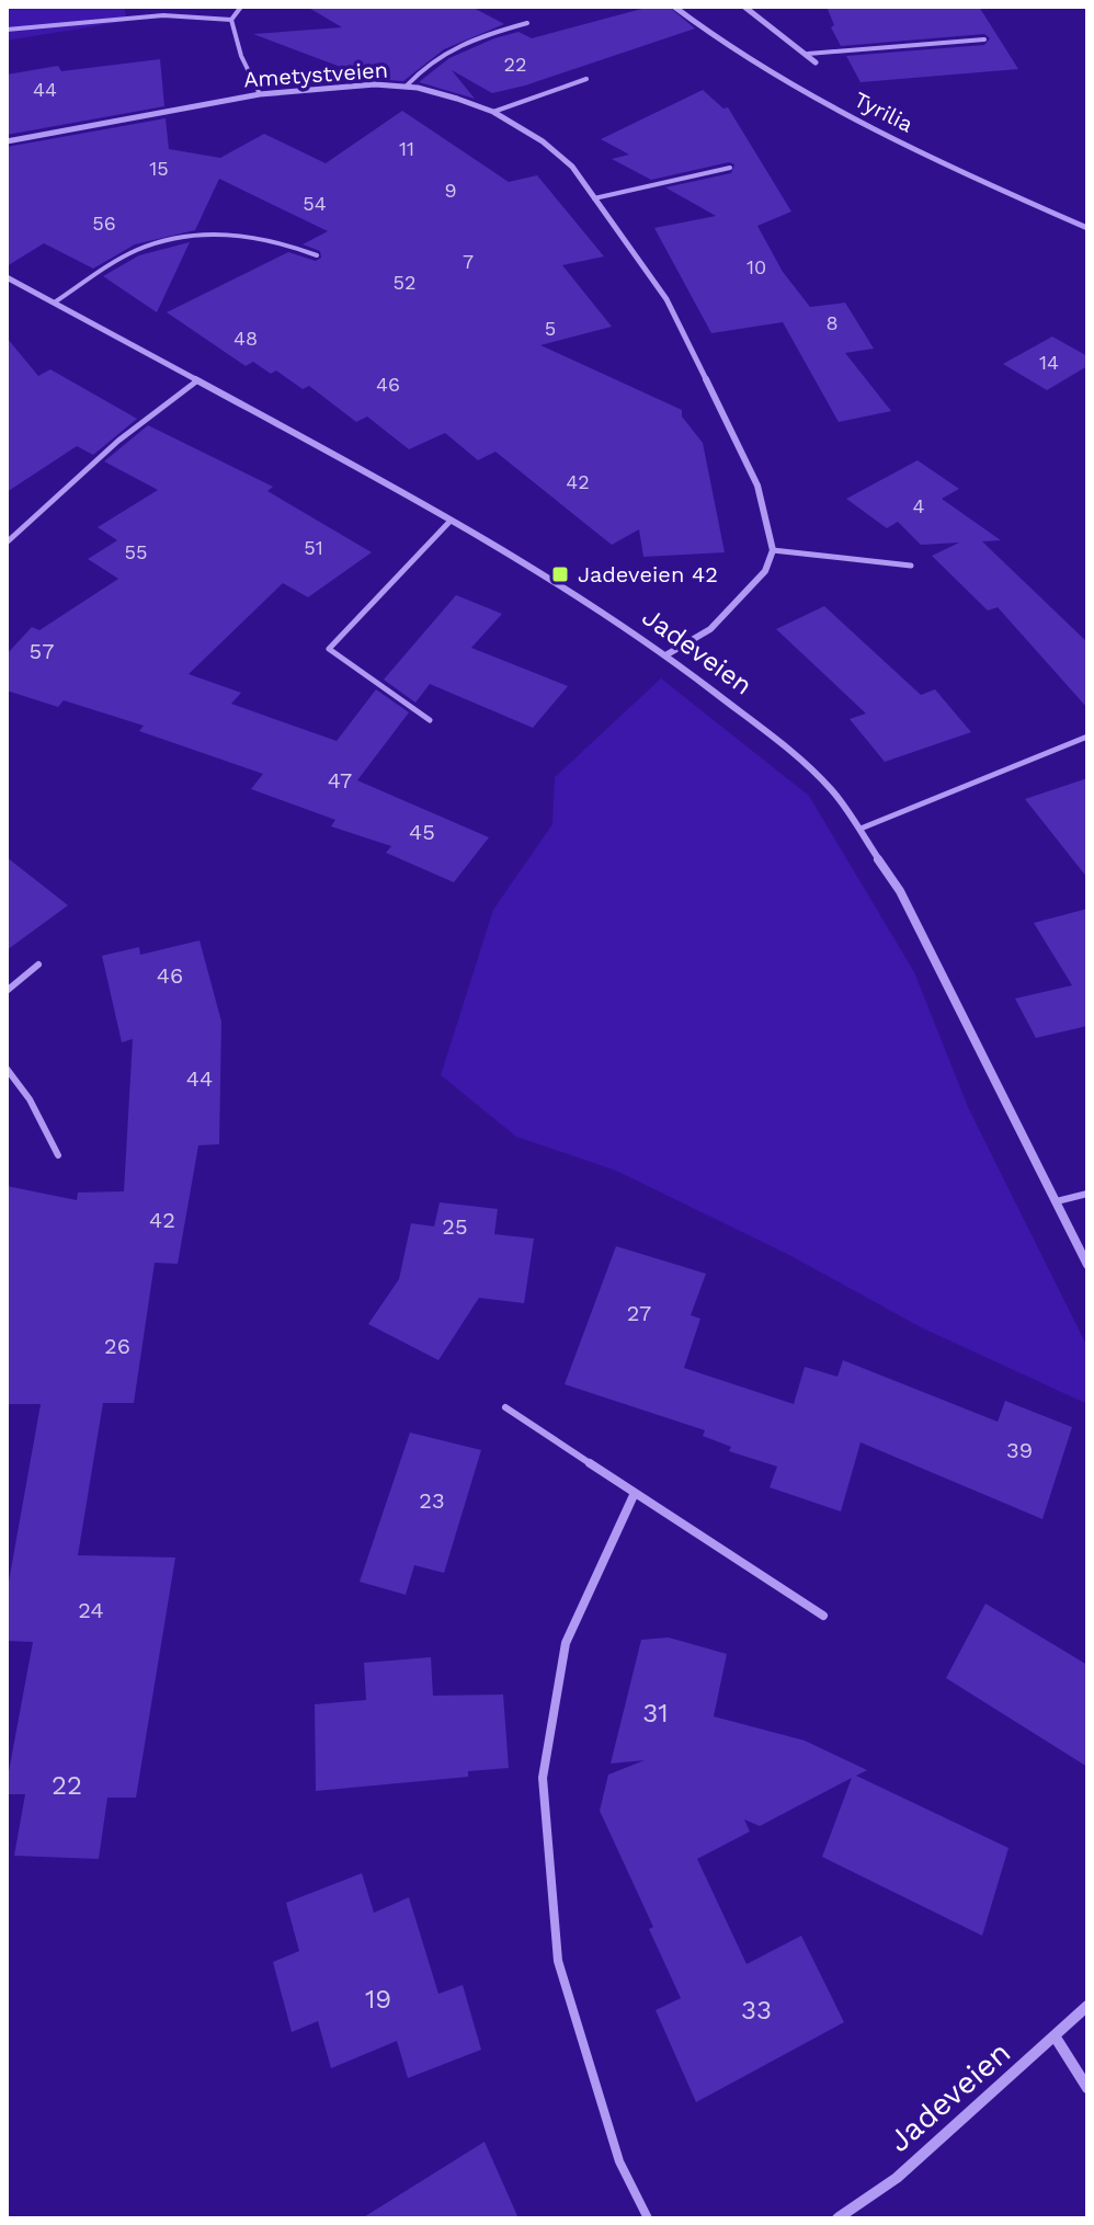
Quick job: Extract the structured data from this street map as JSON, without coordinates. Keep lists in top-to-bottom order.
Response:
{
  "streets": {
    "street": ["Ametystveien", "Tyrilia", "Jadeveien"]
  },
  "places": {
    "transit": ["Jadeveien 42"]
  },
  "house_numbers": [
    "22",
    "44",
    "11",
    "15",
    "9",
    "54",
    "56",
    "7",
    "10",
    "52",
    "8",
    "5",
    "48",
    "14",
    "46",
    "42",
    "4",
    "51",
    "55",
    "57",
    "47",
    "45",
    "46",
    "44",
    "42",
    "25",
    "27",
    "26",
    "39",
    "23",
    "24",
    "31",
    "22",
    "19",
    "33"
  ]
}
